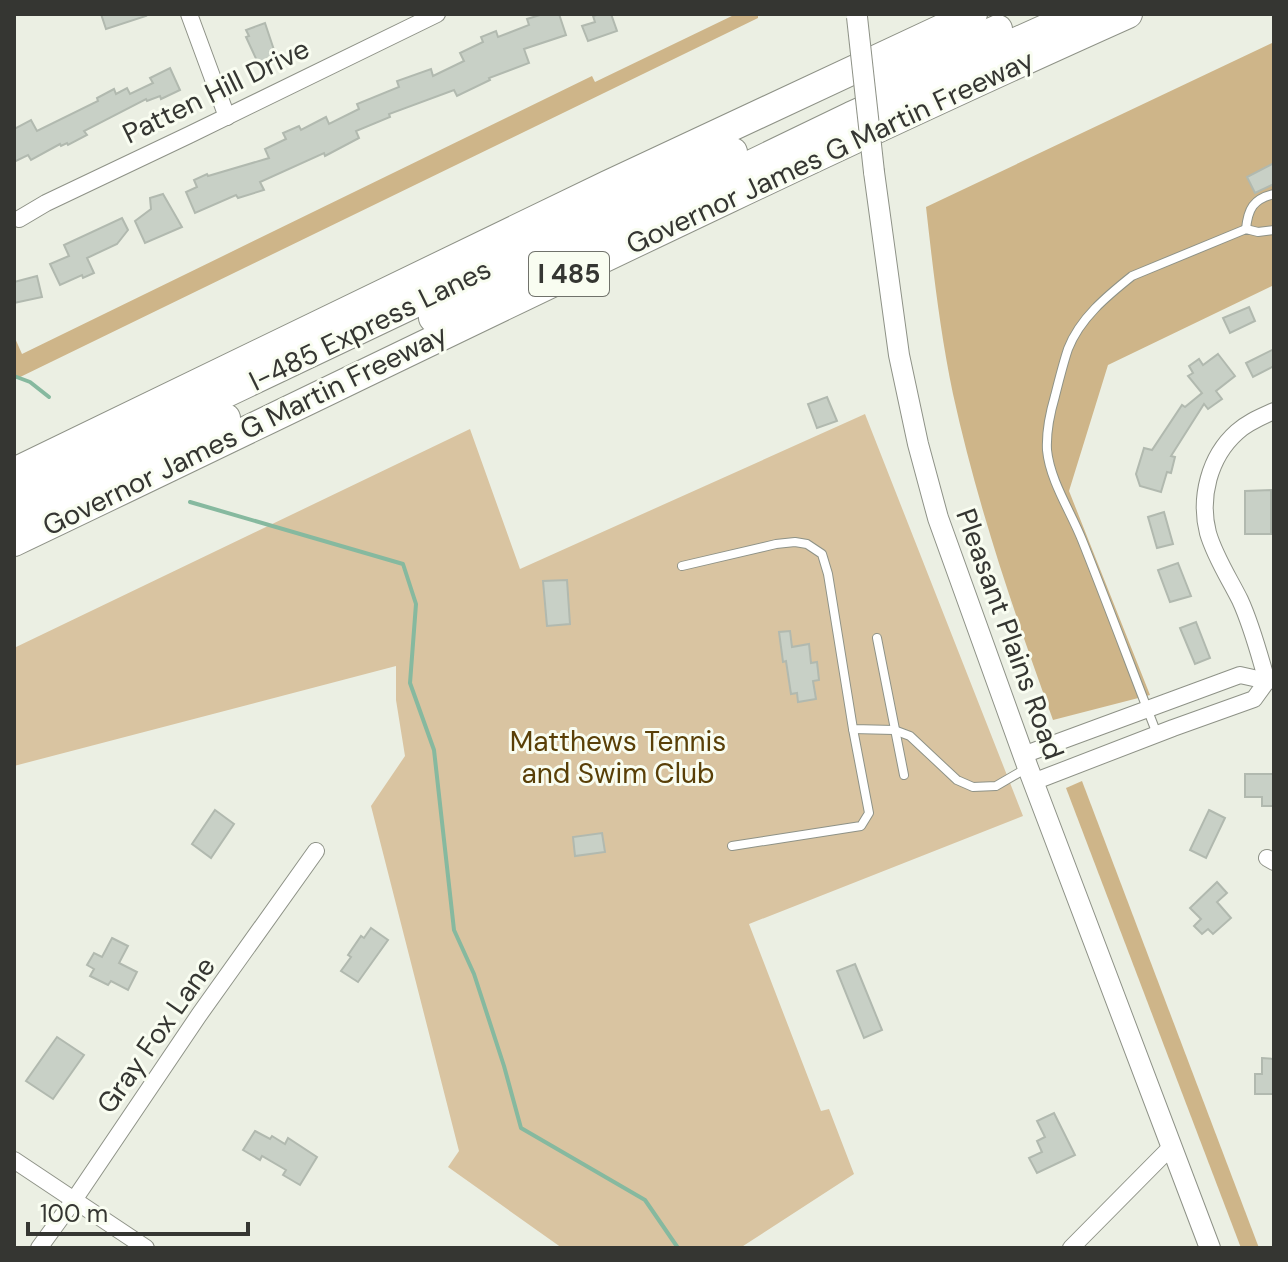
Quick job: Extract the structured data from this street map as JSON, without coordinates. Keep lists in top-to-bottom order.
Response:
{
  "streets": {
    "highway": ["Governor James G Martin Freeway", "I 485", "I-485 Express Lanes"],
    "street": ["Patten Hill Drive", "Pleasant Plains Road", "Gray Fox Lane"]
  },
  "parks": ["Matthews Tennis and Swim Club"],
  "scale_bar": "100 m"
}
